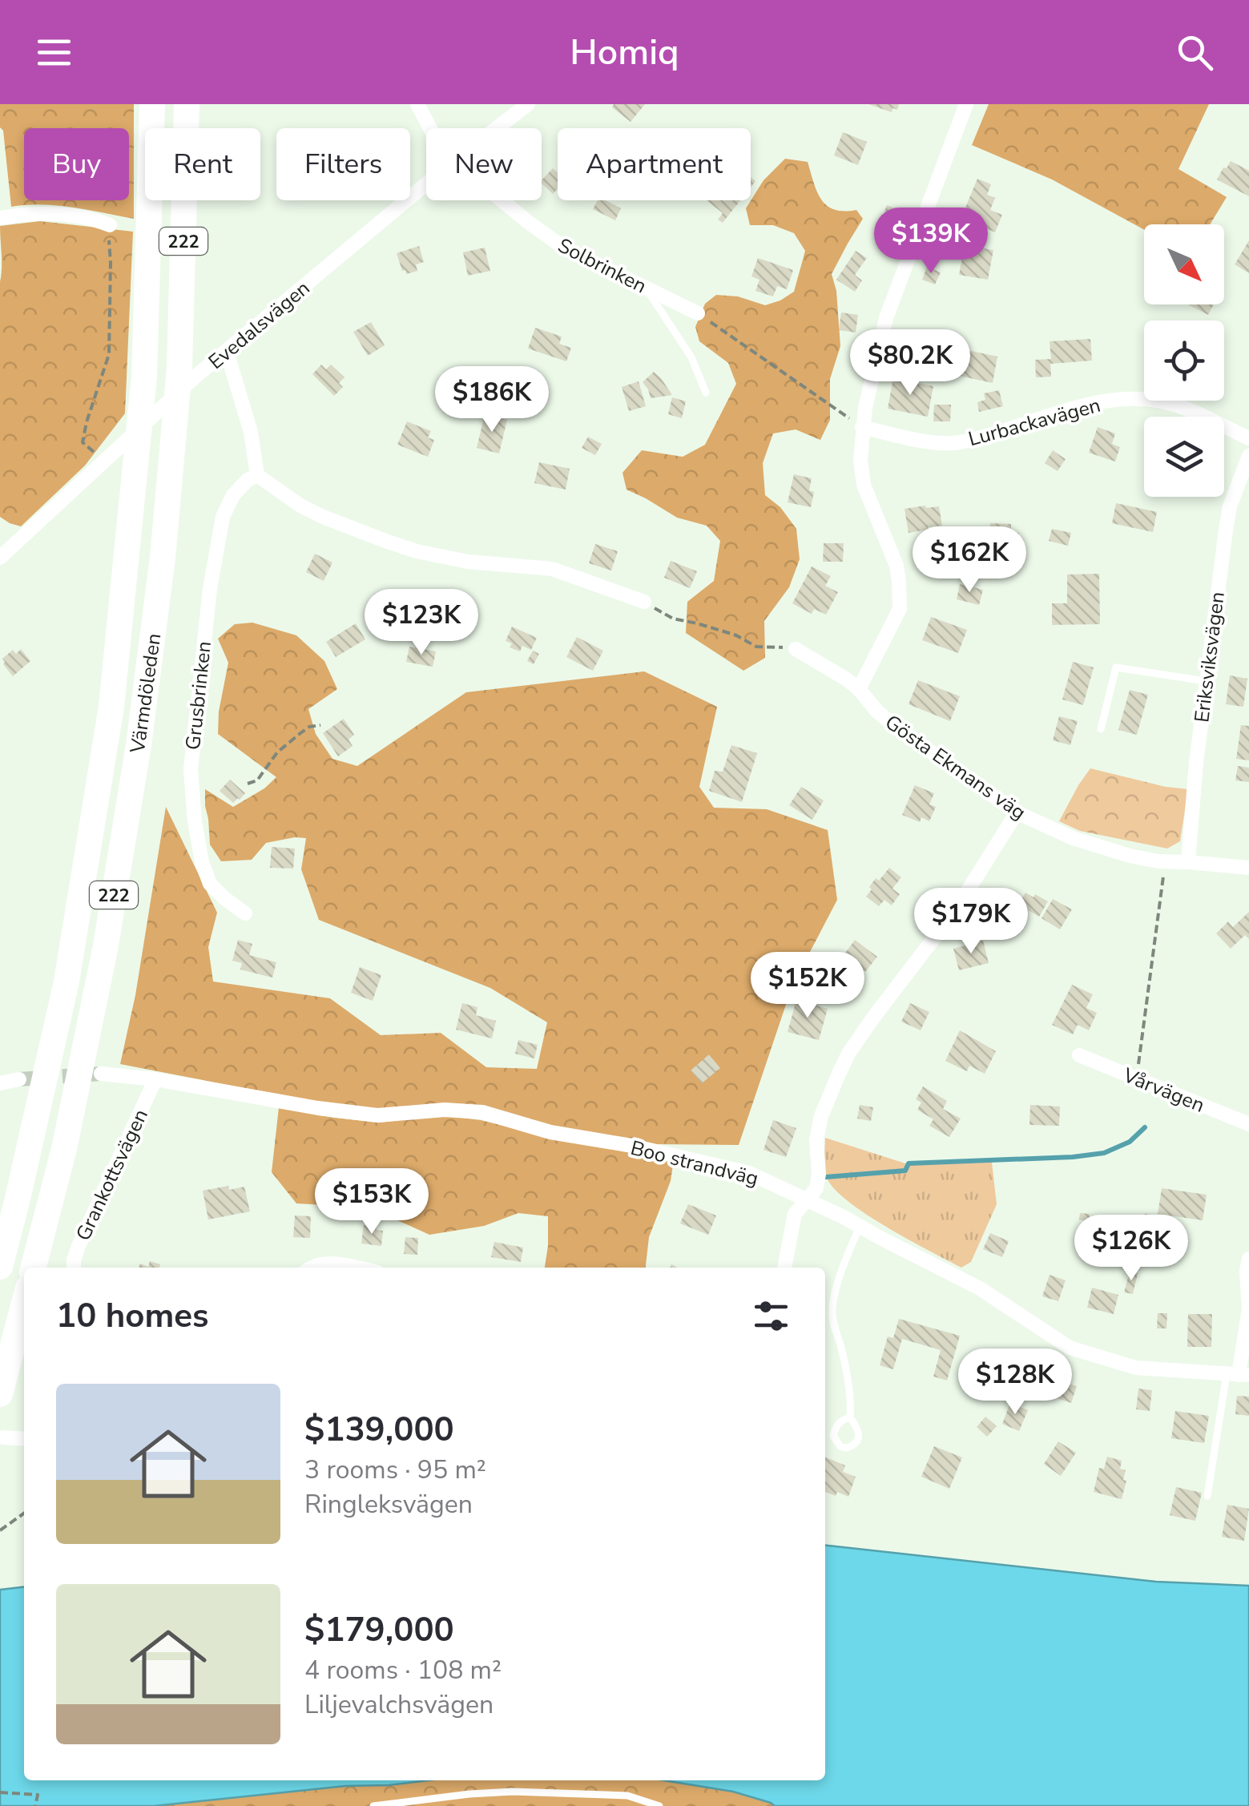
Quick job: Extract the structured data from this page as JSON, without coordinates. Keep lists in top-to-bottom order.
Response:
{
  "streets": {
    "highway": ["222", "Värmdöleden"],
    "street": [
      "Solbrinken",
      "Evedalsvägen",
      "Lurbackavägen",
      "Eriksviksvägen",
      "Grusbrinken",
      "Gösta Ekmans väg",
      "Vårvägen",
      "Boo strandväg",
      "Grankottsvägen"
    ]
  },
  "crossings": [
    ["Eriksviksvägen", "Gösta Ekmans väg"],
    ["Boo strandväg", "Grankottsvägen"]
  ],
  "north": "bottom right",
  "page": {
    "header": "Homiq",
    "chip": [
      "Buy",
      "Rent",
      "Filters",
      "New",
      "Apartment"
    ],
    "price": [
      "$139K",
      "$80.2K",
      "$186K",
      "$162K",
      "$123K",
      "$179K",
      "$152K",
      "$153K",
      "$126K",
      "$128K"
    ],
    "heading": "10 homes",
    "list": [
      {
        "name": "$139,000",
        "note": "3 rooms · 95 m² · Ringleksvägen"
      },
      {
        "name": "$179,000",
        "note": "4 rooms · 108 m² · Liljevalchsvägen"
      }
    ]
  }
}
